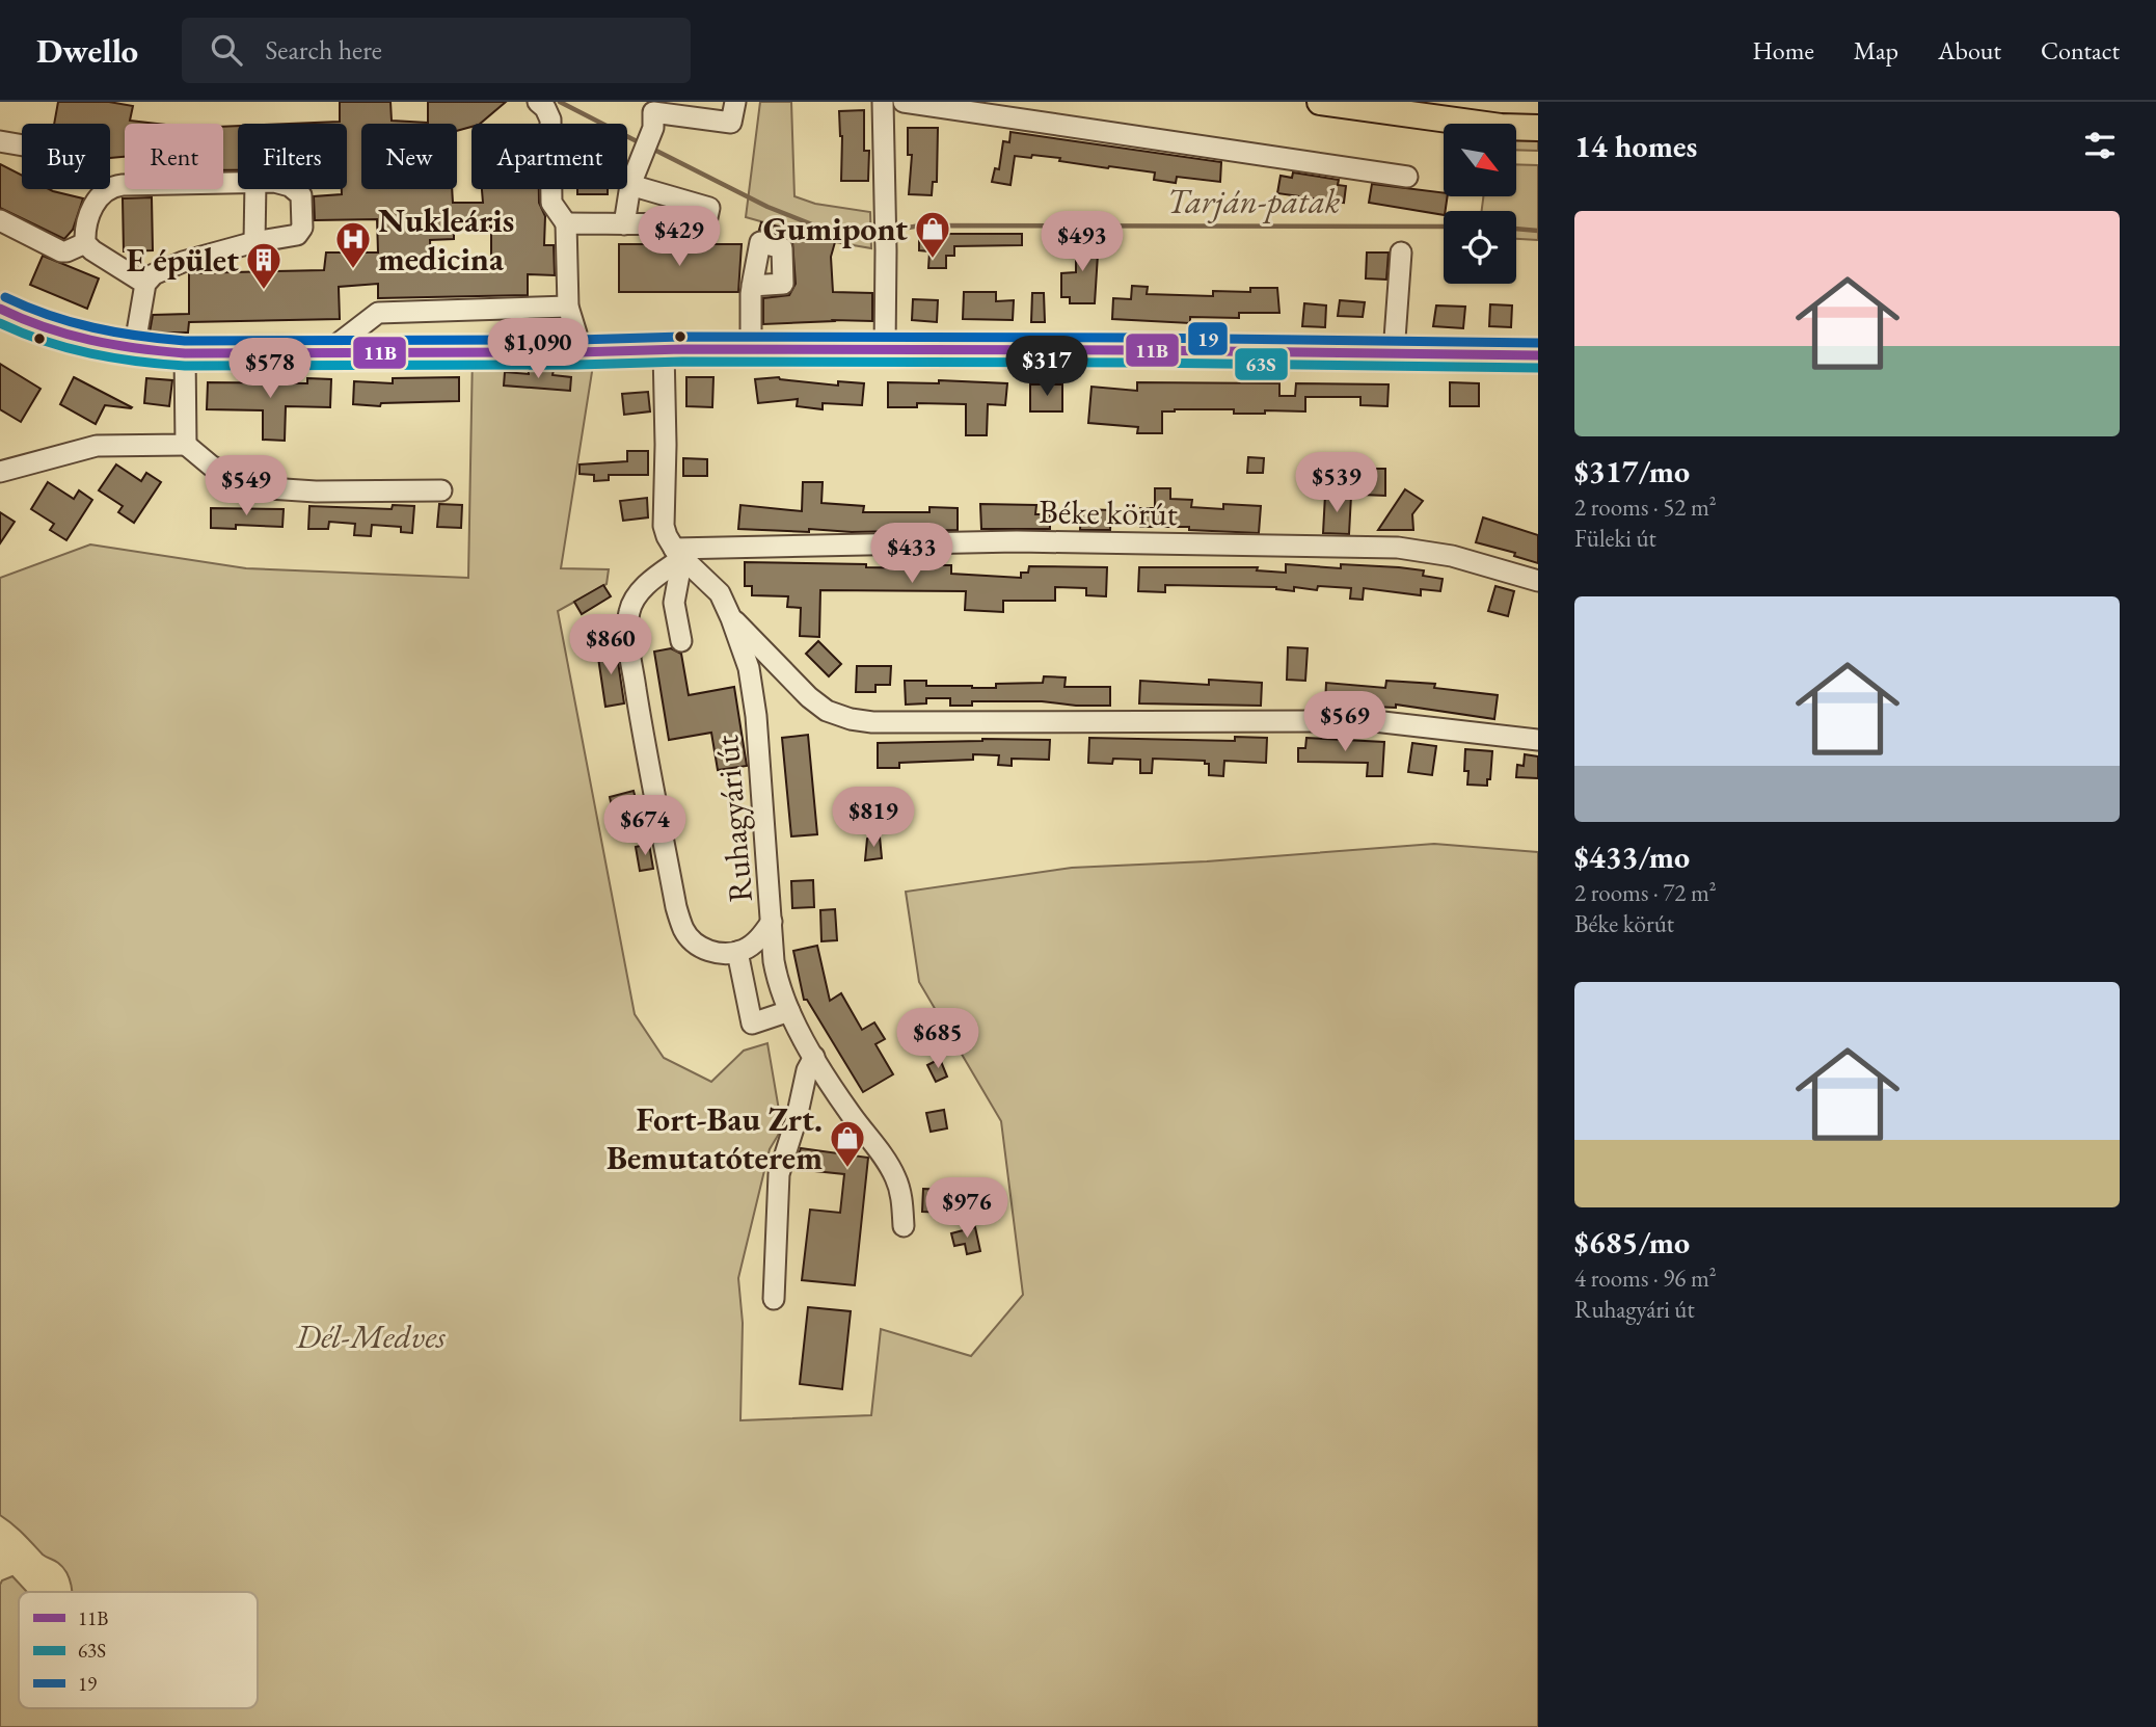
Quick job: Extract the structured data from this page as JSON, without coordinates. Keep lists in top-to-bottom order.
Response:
{
  "streets": {
    "street": ["Béke körút", "Ruhagyári út"]
  },
  "crossings": [
    ["Béke körút", "Ruhagyári út"]
  ],
  "water": ["Tarján-patak"],
  "parks": ["Dél-Medves"],
  "places": {
    "shop": ["Gumipont", "Fort-Bau Zrt. Bemutatóterem"],
    "hospital": ["Nukleáris medicina"],
    "building": ["E épület"]
  },
  "lines": ["transit line 19", "transit line 11B", "transit line 63S"],
  "legend": ["11B", "63S", "19"],
  "north": "bottom right",
  "page": {
    "header": "Dwello",
    "search": "Search here",
    "nav": [
      "Home",
      "Map",
      "About",
      "Contact"
    ],
    "heading": "14 homes",
    "chip": [
      "Buy",
      "Rent",
      "Filters",
      "New",
      "Apartment"
    ],
    "list": [
      {
        "name": "$317/mo",
        "note": "2 rooms · 52 m² · Füleki út"
      },
      {
        "name": "$433/mo",
        "note": "2 rooms · 72 m² · Béke körút"
      },
      {
        "name": "$685/mo",
        "note": "4 rooms · 96 m² · Ruhagyári út"
      }
    ],
    "price": [
      "$429",
      "$493",
      "$1,090",
      "$317",
      "$578",
      "$539",
      "$549",
      "$433",
      "$860",
      "$569",
      "$819",
      "$674",
      "$685",
      "$976"
    ]
  }
}
